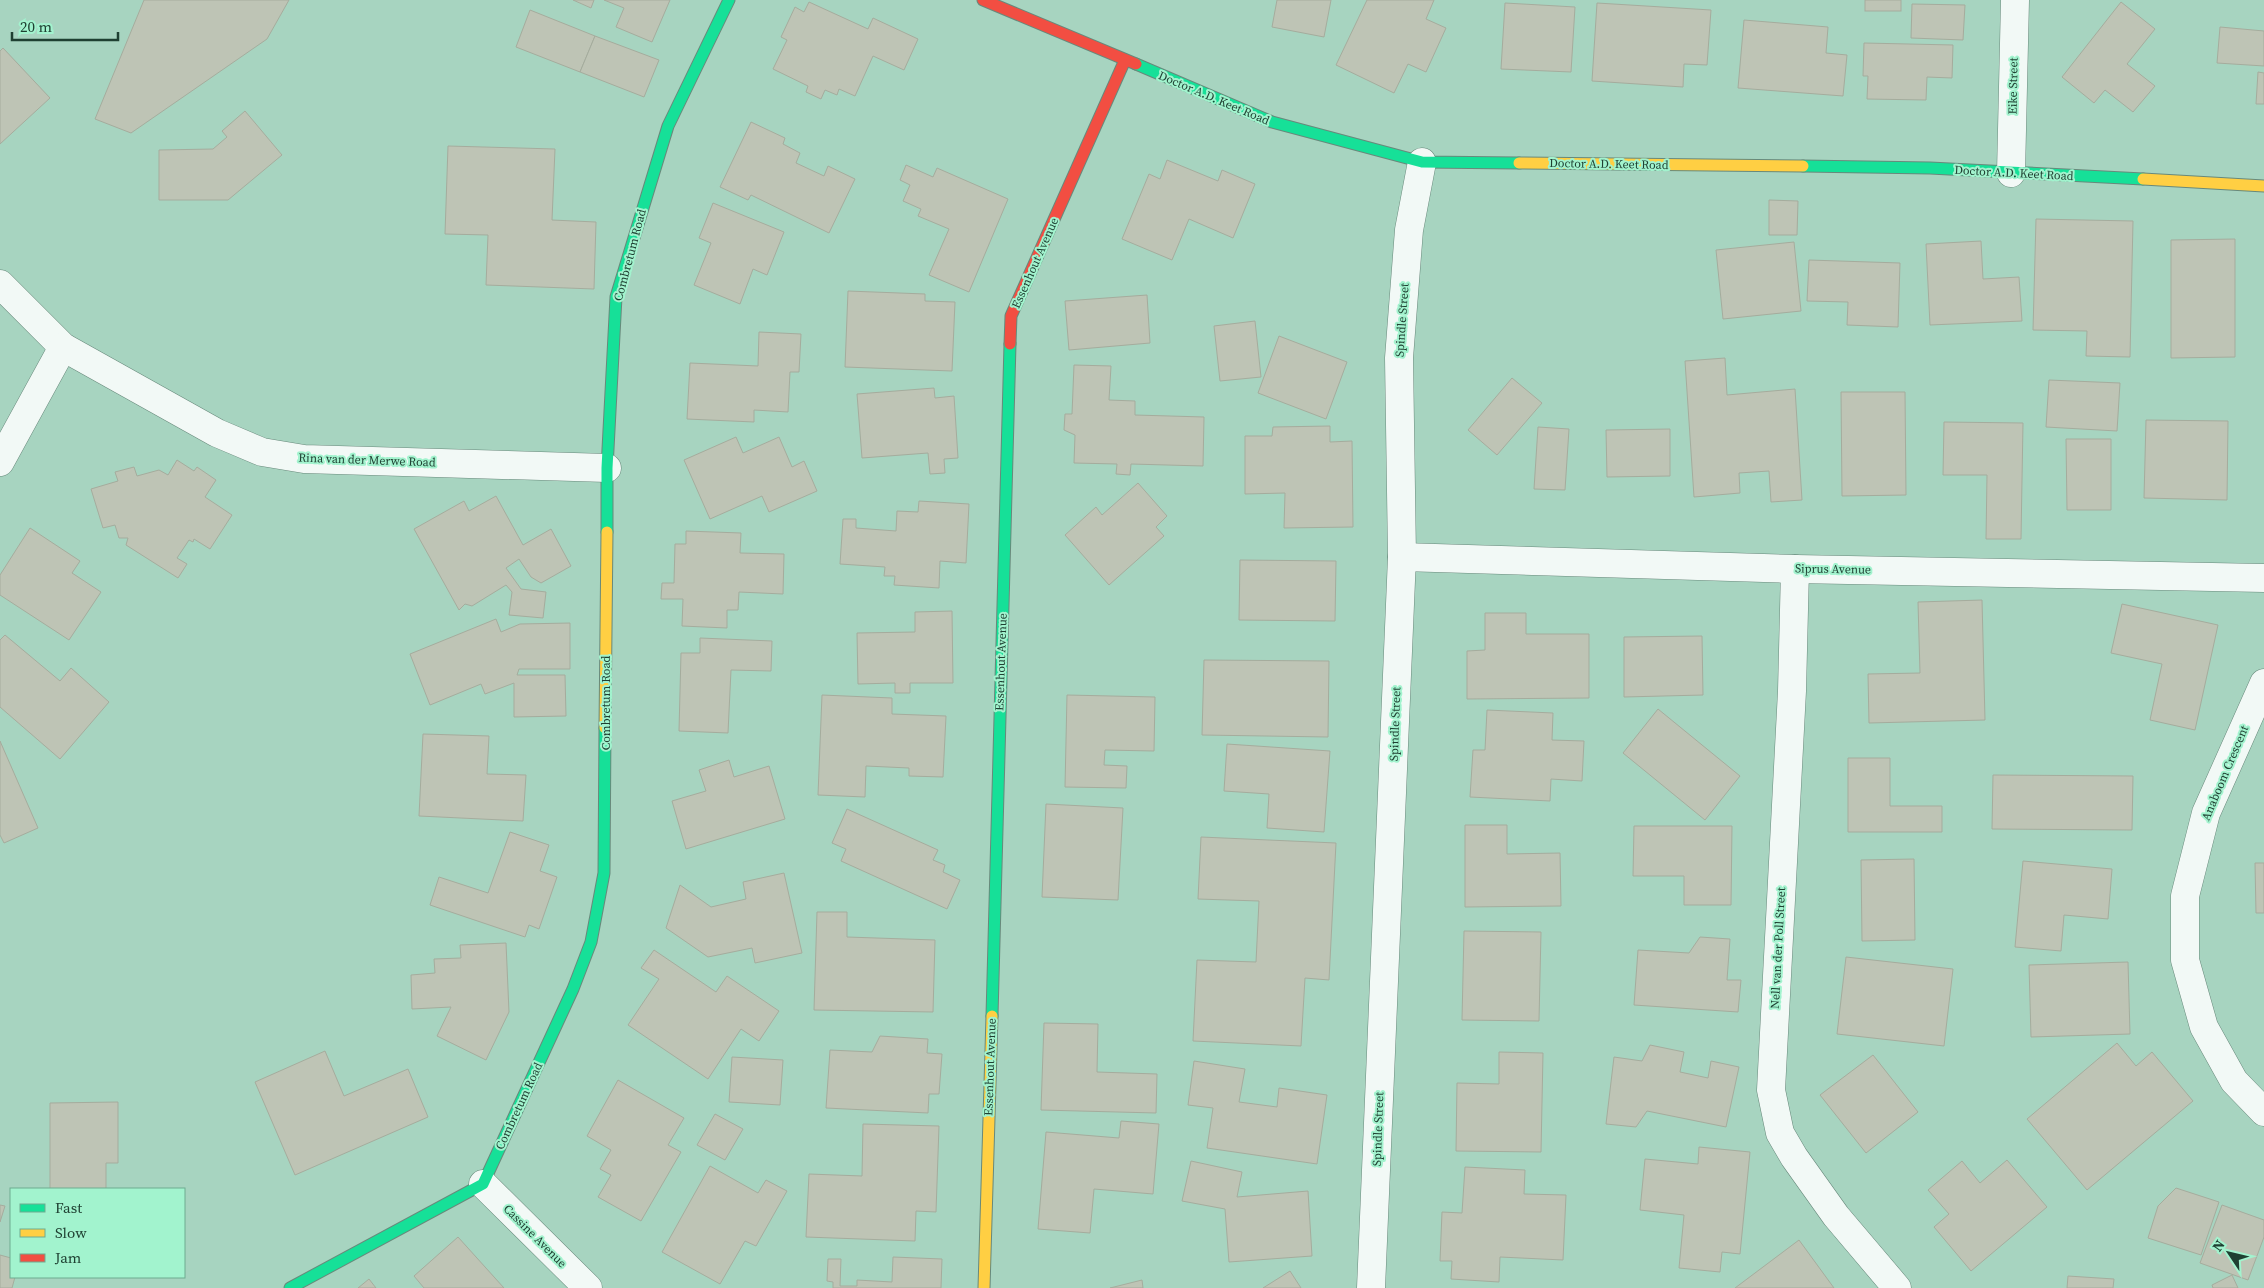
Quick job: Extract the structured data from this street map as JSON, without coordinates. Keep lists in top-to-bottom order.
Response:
{
  "streets": {
    "street": [
      "Eike Street",
      "Doctor A.D. Keet Road",
      "Combretum Road",
      "Essenhout Avenue",
      "Spindle Street",
      "Rina van der Merwe Road",
      "Siprus Avenue",
      "Anaboom Crescent",
      "Nell van der Poll Street",
      "Cassine Avenue"
    ]
  },
  "crossings": [
    ["Eike Street", "Doctor A.D. Keet Road"],
    ["Doctor A.D. Keet Road", "Essenhout Avenue"],
    ["Doctor A.D. Keet Road", "Spindle Street"],
    ["Combretum Road", "Rina van der Merwe Road"],
    ["Combretum Road", "Cassine Avenue"],
    ["Spindle Street", "Siprus Avenue"],
    ["Siprus Avenue", "Nell van der Poll Street"]
  ],
  "legend": ["Fast", "Slow", "Jam"],
  "scale_bar": "20 m",
  "north": "top left"
}
